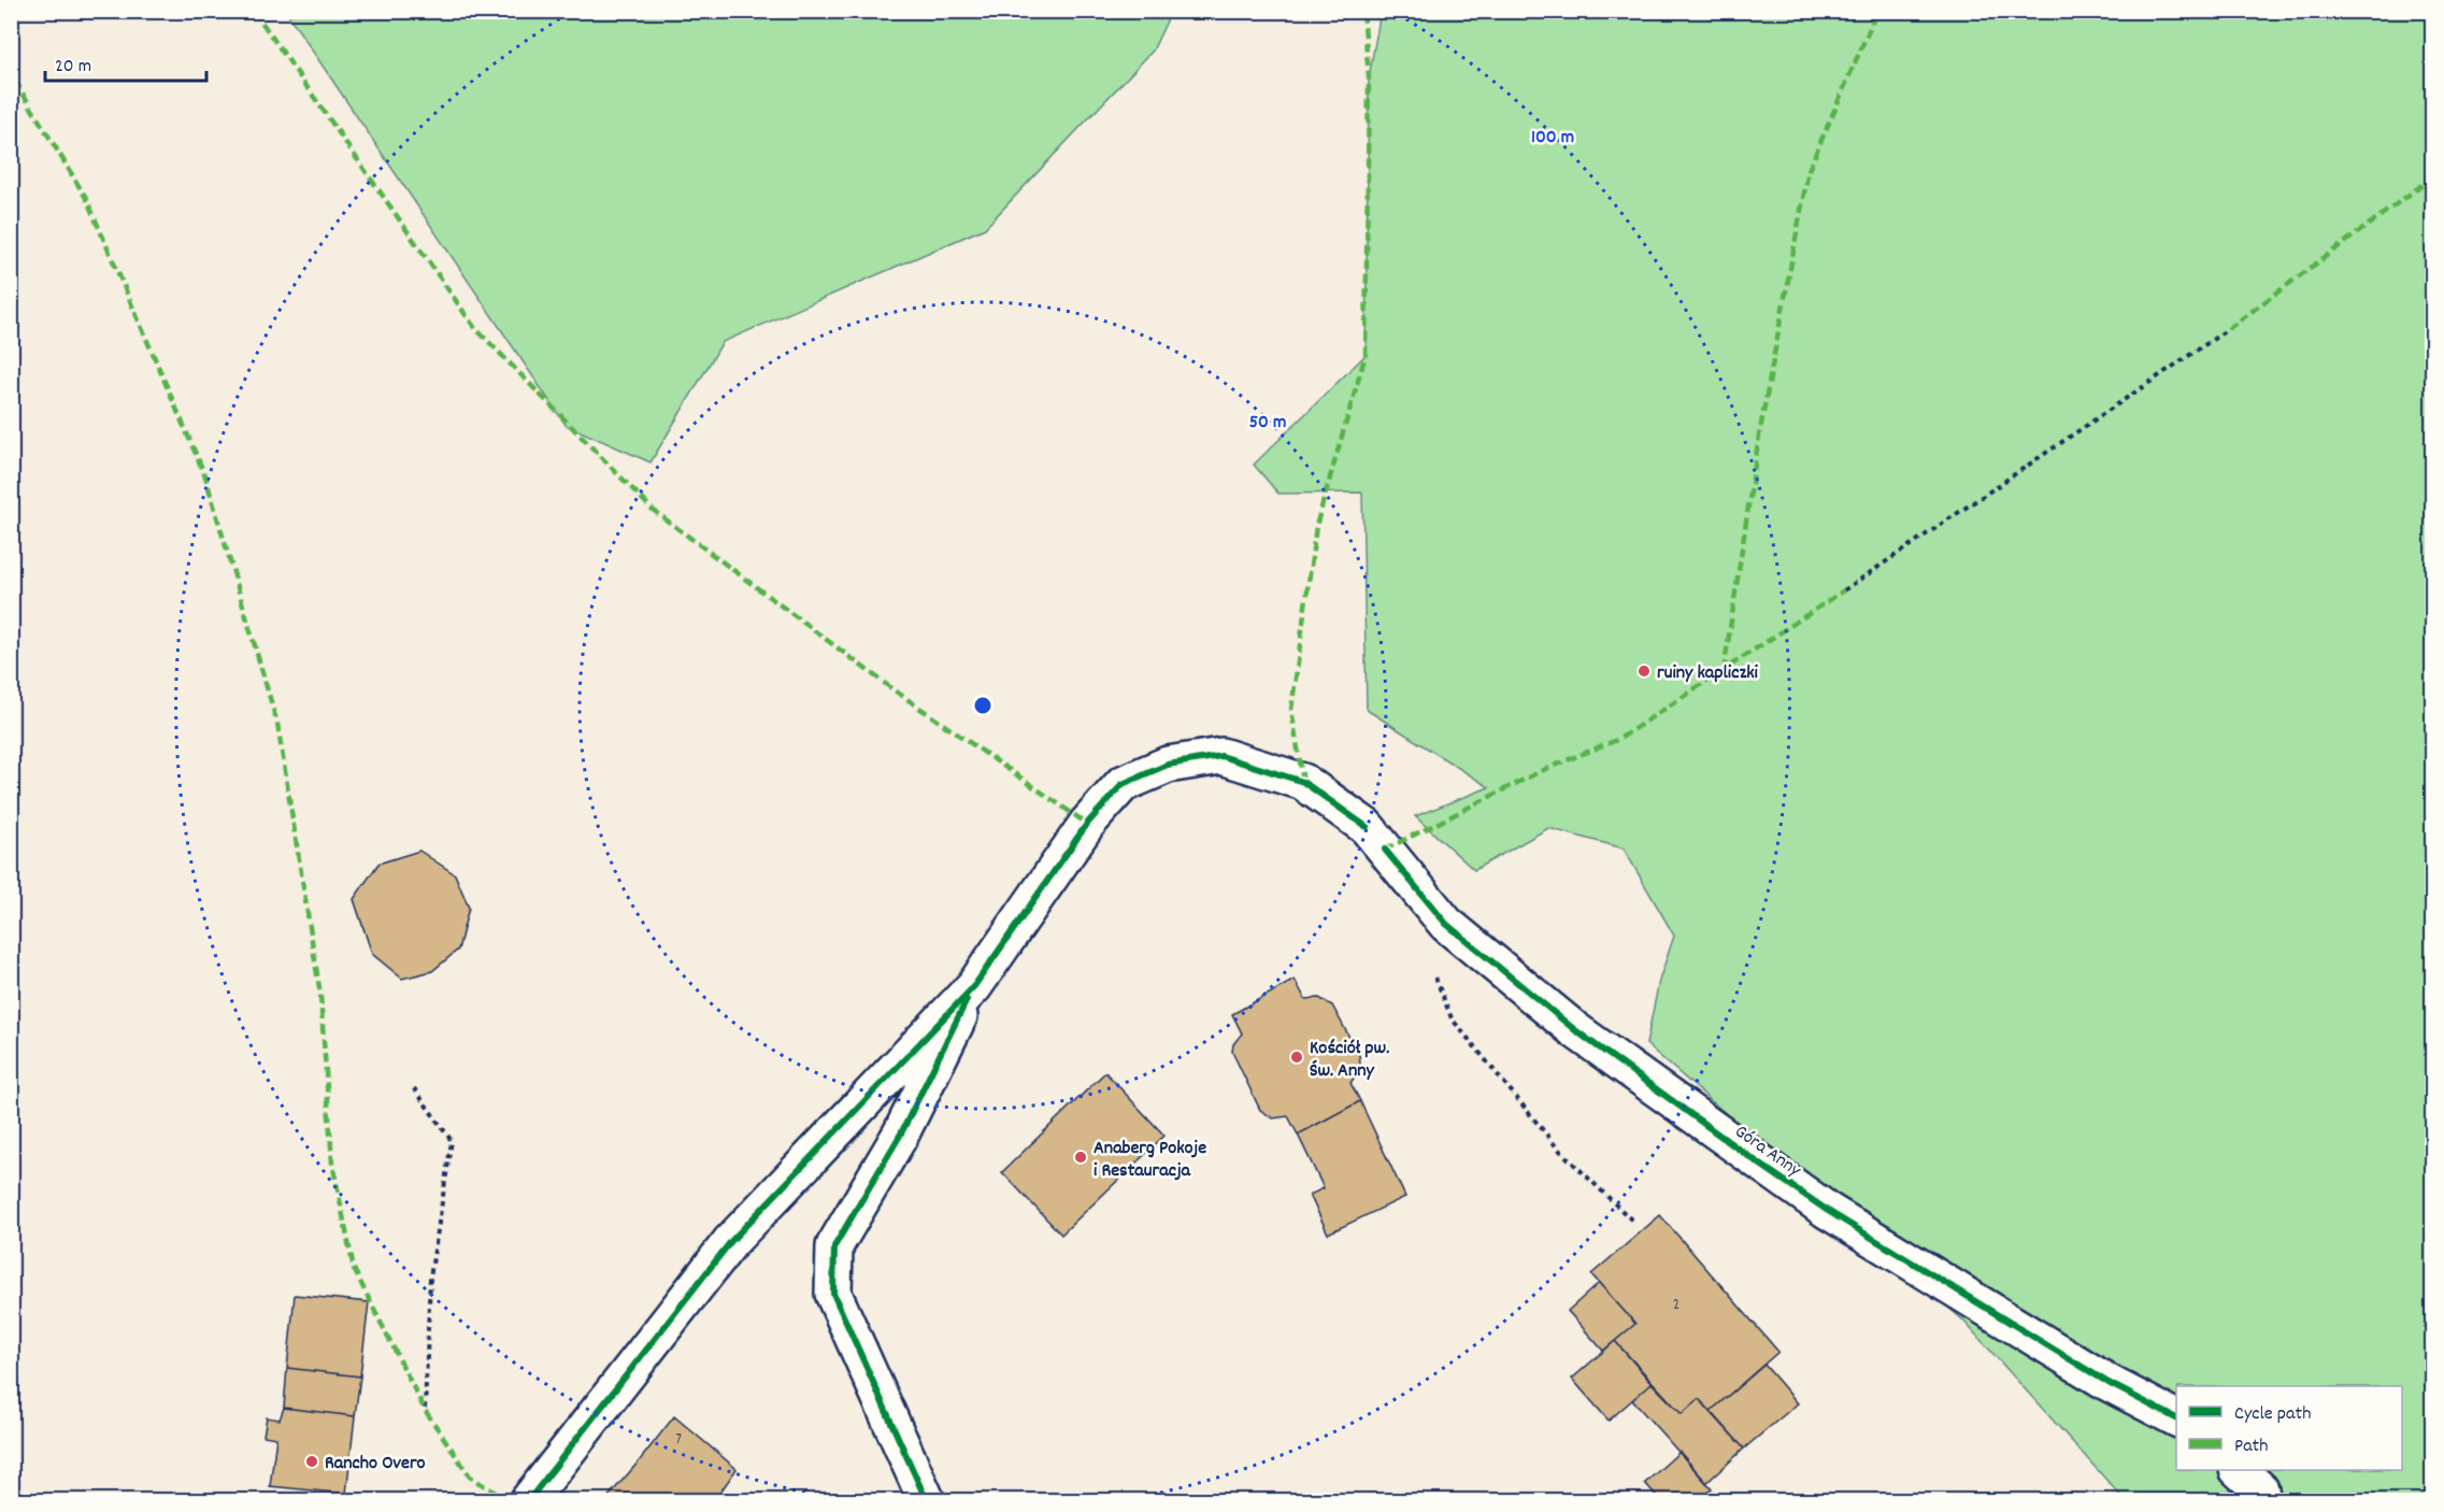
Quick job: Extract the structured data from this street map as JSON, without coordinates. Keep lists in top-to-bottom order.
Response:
{
  "streets": {
    "street": ["Góra Anny"]
  },
  "places": [
    "ruiny kapliczki",
    "Kościół pw. Św. Anny",
    "Anaberg Pokoje i Restauracja",
    "Rancho Overo"
  ],
  "house_numbers": ["2", "7"],
  "legend": ["Cycle path", "Path"],
  "scale_bar": "20 m",
  "rings": ["100 m", "50 m"]
}
